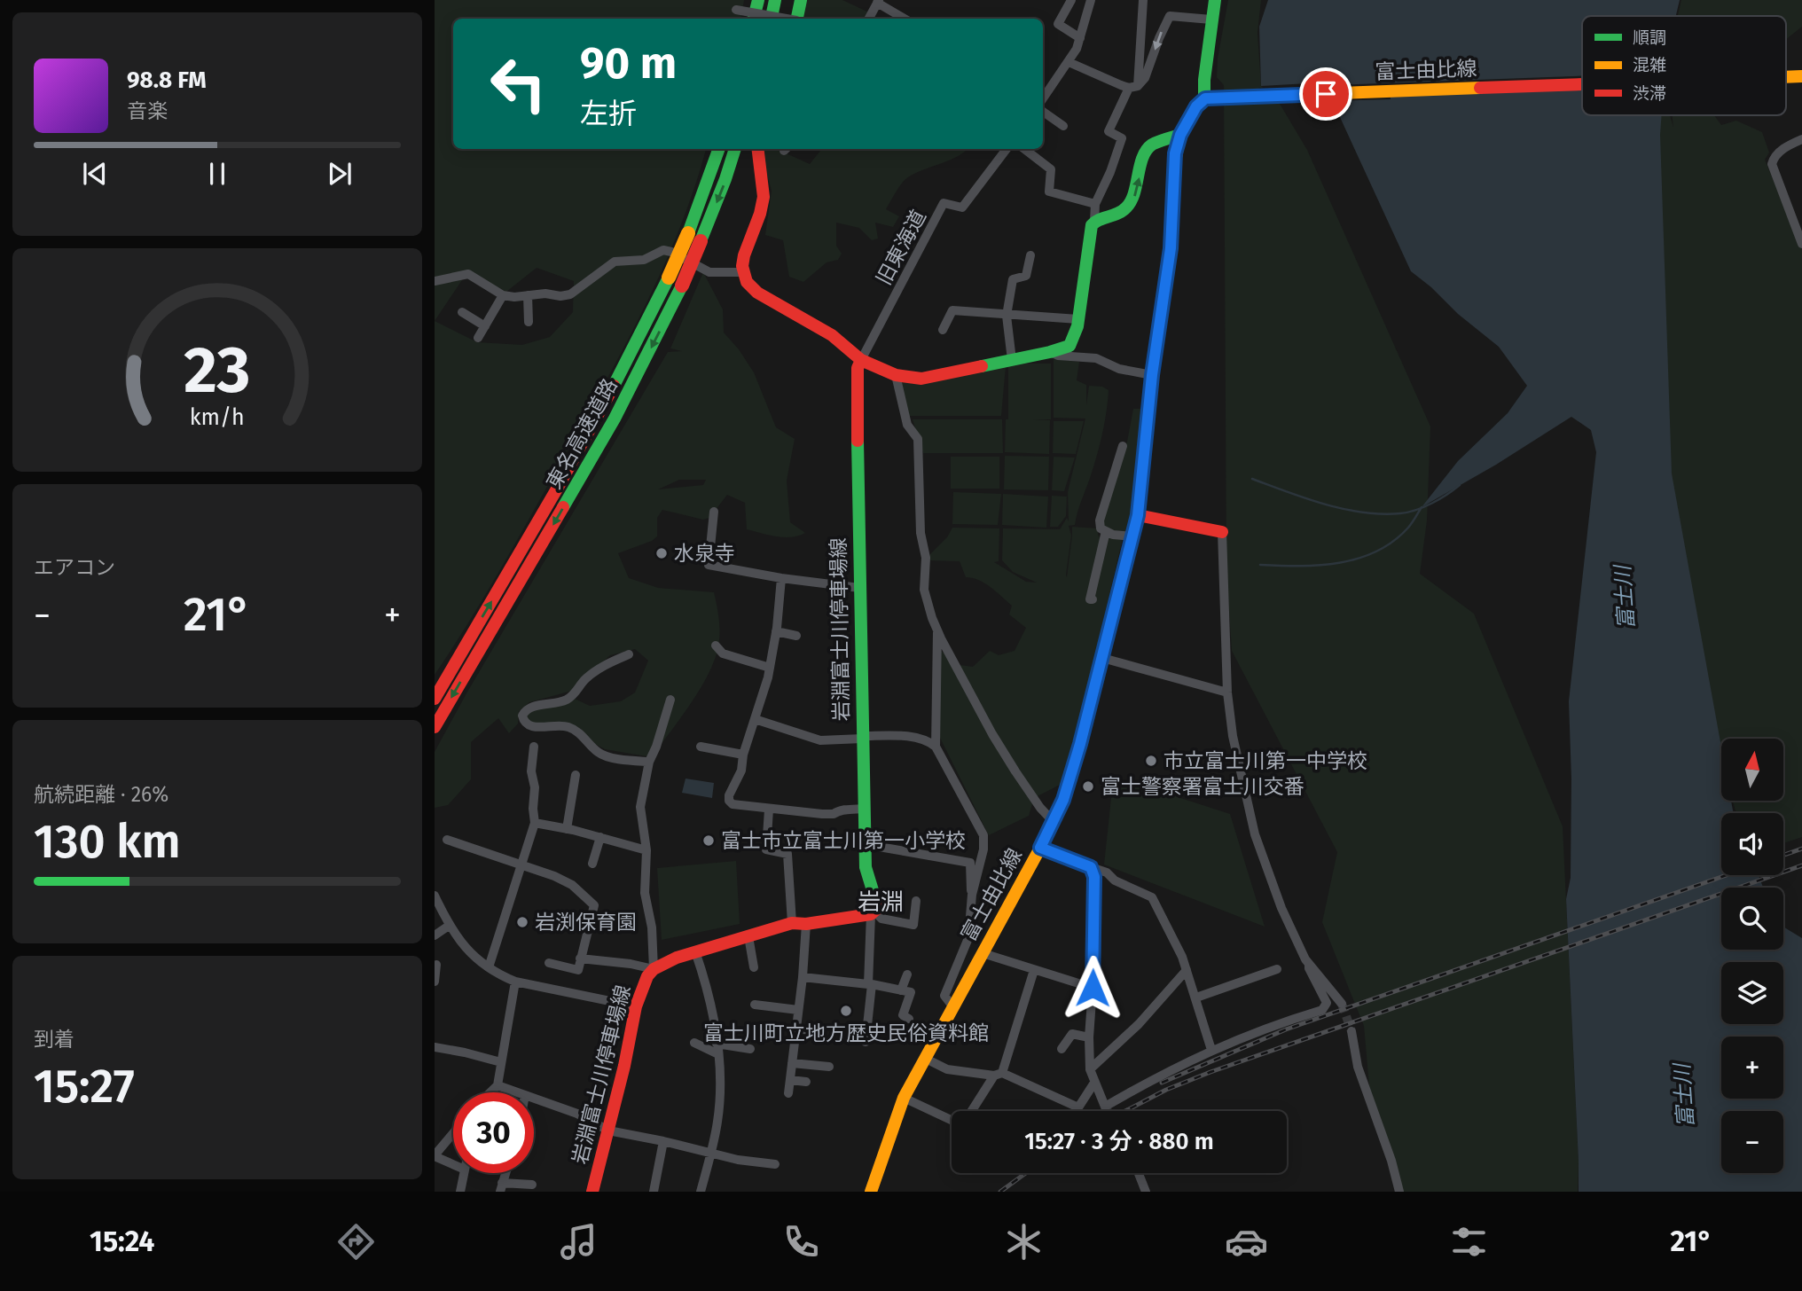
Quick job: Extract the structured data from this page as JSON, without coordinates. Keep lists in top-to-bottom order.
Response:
{
  "streets": {
    "main road": ["富士由比線", "東名高速道路", "岩淵富士川停車場線"],
    "street": ["旧東海道"]
  },
  "crossings": [
    ["旧東海道", "岩淵富士川停車場線"]
  ],
  "districts": ["岩淵"],
  "water": ["富士川"],
  "places": [
    "水泉寺",
    "市立富士川第一中学校",
    "富士警察署富士川交番",
    "富士市立富士川第一小学校",
    "岩渕保育園",
    "富士川町立地方歴史民俗資料館"
  ],
  "legend": ["順調", "混雑", "渋滞"],
  "north": "top",
  "page": {
    "turn": ["90 m", "左折"],
    "song": ["98.8 FM", "音楽"],
    "tile": [
      "エアコン",
      ["航続距離 · 26%", "130 km"],
      ["到着", "15:27"]
    ],
    "heat": ["−", "21°", "+"],
    "map_buttons": ["+", "−"],
    "limit": "30",
    "trip": "15:27 · 3 分 · 880 m",
    "tabs": ["15:24", "21°"],
    "gauge": ["23", "km/h"]
  }
}
